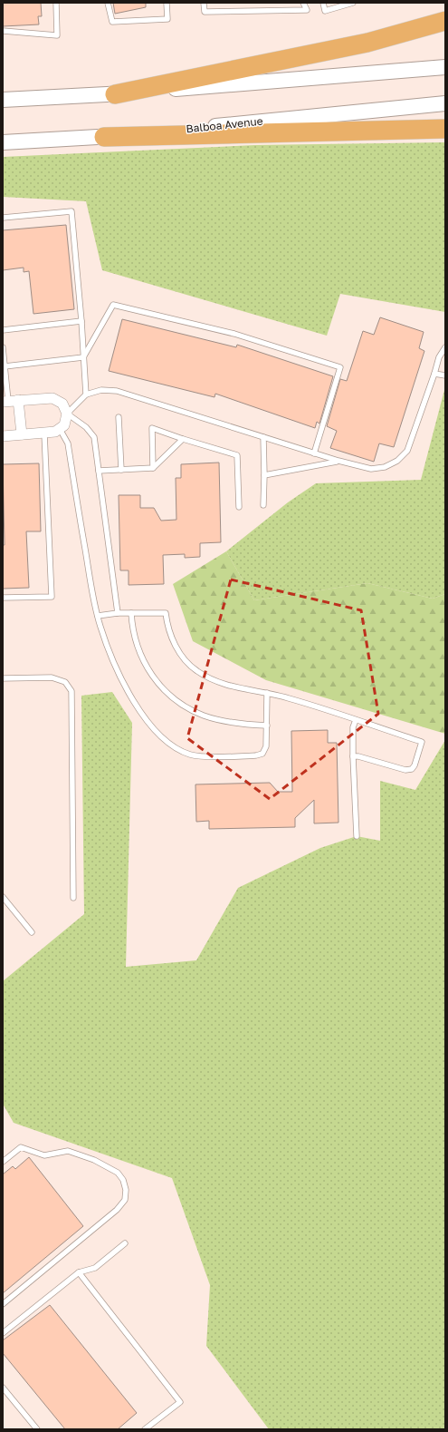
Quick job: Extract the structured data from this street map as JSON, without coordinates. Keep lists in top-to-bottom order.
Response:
{
  "streets": {
    "main road": ["Balboa Avenue"]
  }
}
